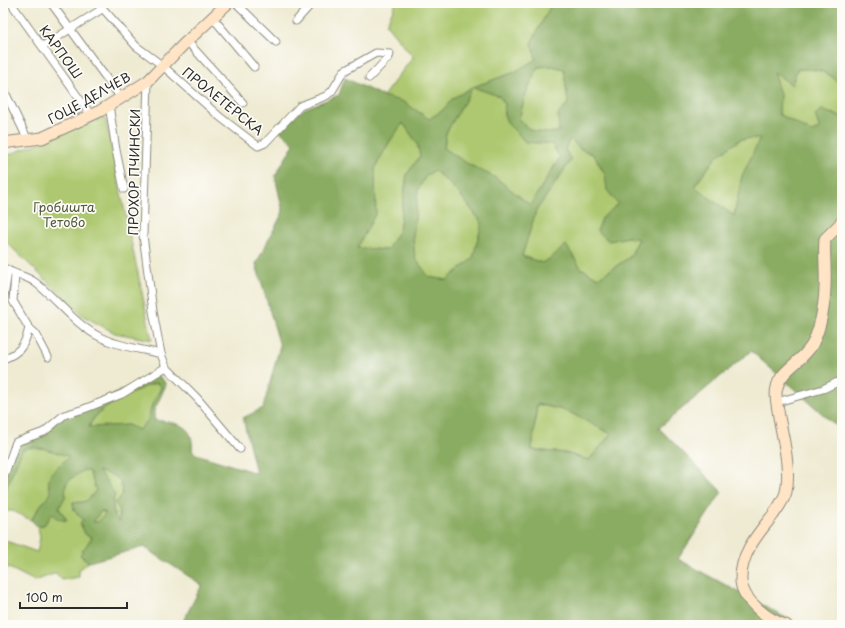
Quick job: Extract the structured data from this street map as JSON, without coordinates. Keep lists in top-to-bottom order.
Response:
{
  "streets": {
    "street": [
      "КАРПОШ",
      "ГОЦЕ ДЕЛЧЕВ",
      "ПРОЛЕТЕРСКА",
      "ПРОХОР ПЧИНСКИ"
    ]
  },
  "crossings": [
    ["КАРПОШ", "ГОЦЕ ДЕЛЧЕВ"],
    ["ГОЦЕ ДЕЛЧЕВ", "ПРОЛЕТЕРСКА"],
    ["ГОЦЕ ДЕЛЧЕВ", "ПРОХОР ПЧИНСКИ"]
  ],
  "parks": ["Гробишта Тетово"],
  "scale_bar": "100 m"
}
